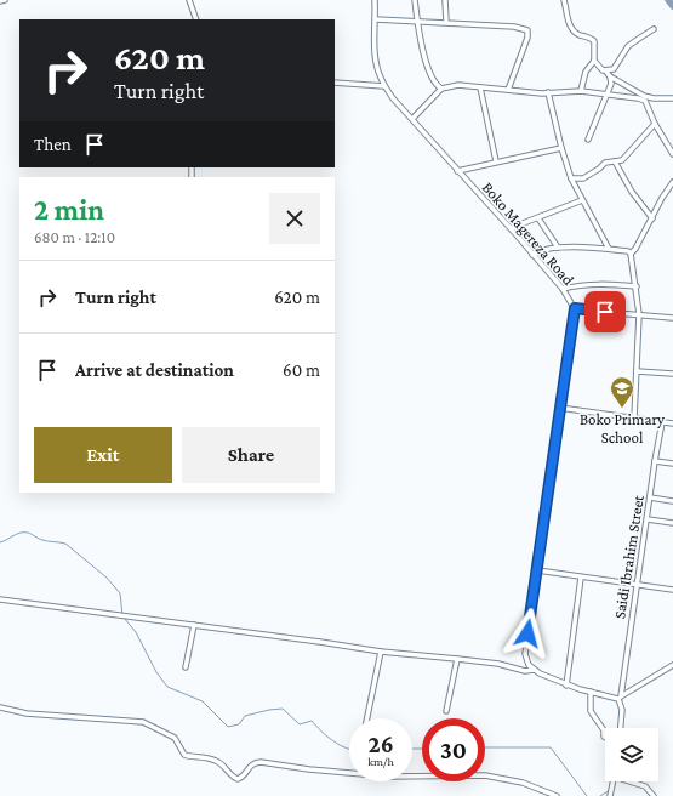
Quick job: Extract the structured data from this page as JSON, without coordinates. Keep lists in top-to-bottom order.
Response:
{
  "streets": {
    "street": ["Boko Magereza Road", "Saidi Ibrahim Street"]
  },
  "places": {
    "school or university": ["Boko Primary School"]
  },
  "page": {
    "turn": ["620 m", "Turn right"],
    "then": "Then",
    "heading": ["2 min", "680 m · 12:10"],
    "list": [
      {
        "name": "Turn right",
        "value": "620 m"
      },
      {
        "name": "Arrive at destination",
        "value": "60 m"
      }
    ],
    "buttons": ["Exit", "Share"],
    "speed": "26 km/h",
    "limit": "30"
  }
}
